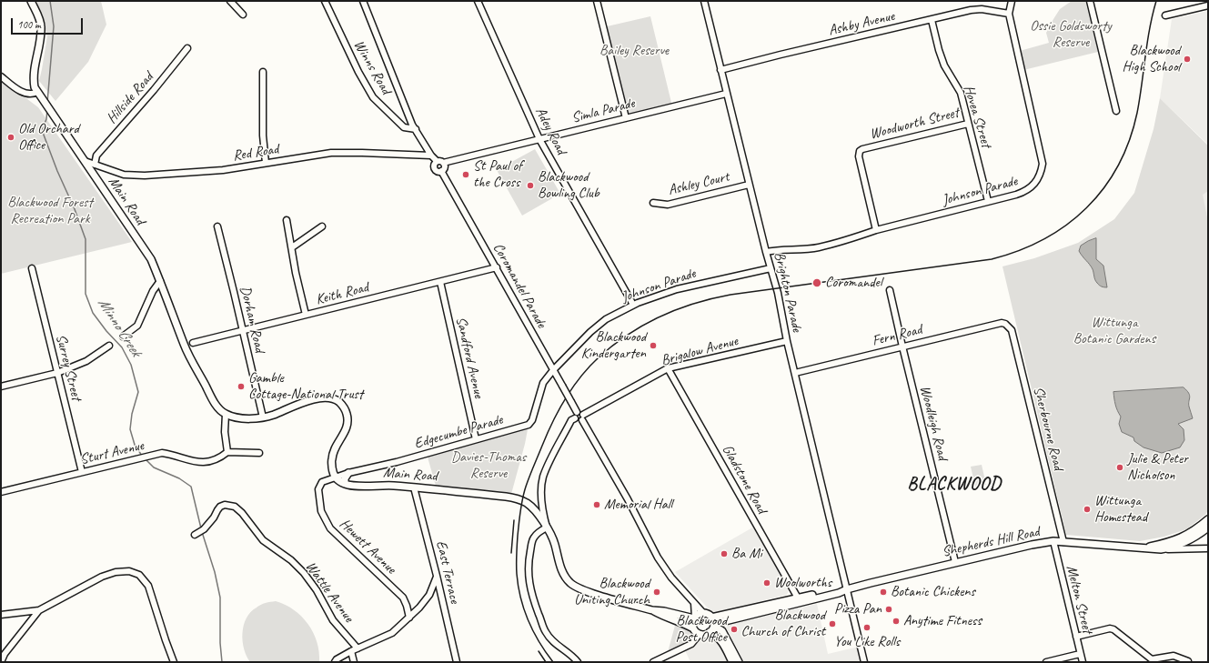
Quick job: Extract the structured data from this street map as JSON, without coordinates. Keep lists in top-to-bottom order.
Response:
{
  "streets": {
    "main road": ["Main Road", "Shepherds Hill Road"],
    "street": [
      "Ashby Avenue",
      "Winns Road",
      "Hillside Road",
      "Simla Parade",
      "Hovea Street",
      "Woodworth Street",
      "Adey Road",
      "Red Road",
      "Ashley Court",
      "Johnson Parade",
      "Coromandel Parade",
      "Brighton Parade",
      "Keith Road",
      "Dorham Road",
      "Fern Road",
      "Brigalow Avenue",
      "Sandford Avenue",
      "Surrey Street",
      "Woodleigh Road",
      "Sherbourne Road",
      "Edgecumbe Parade",
      "Sturt Avenue",
      "Gladstone Road",
      "Hewett Avenue",
      "East Terrace",
      "Wattle Avenue",
      "Melton Street"
    ]
  },
  "crossings": [
    ["Ashby Avenue", "Hovea Street"],
    ["Ashby Avenue", "Johnson Parade"],
    ["Ashby Avenue", "Brighton Parade"],
    ["Hillside Road", "Red Road"],
    ["Simla Parade", "Adey Road"],
    ["Simla Parade", "Coromandel Parade"],
    ["Simla Parade", "Brighton Parade"],
    ["Hovea Street", "Woodworth Street"],
    ["Hovea Street", "Johnson Parade"],
    ["Woodworth Street", "Johnson Parade"],
    ["Adey Road", "Johnson Parade"],
    ["Red Road", "Main Road"],
    ["Ashley Court", "Brighton Parade"],
    ["Johnson Parade", "Coromandel Parade"],
    ["Johnson Parade", "Brighton Parade"],
    ["Johnson Parade", "Edgecumbe Parade"],
    ["Main Road", "Shepherds Hill Road"],
    ["Main Road", "East Terrace"],
    ["Coromandel Parade", "Keith Road"],
    ["Coromandel Parade", "Brigalow Avenue"],
    ["Coromandel Parade", "Edgecumbe Parade"],
    ["Brighton Parade", "Fern Road"],
    ["Brighton Parade", "Brigalow Avenue"],
    ["Brighton Parade", "Shepherds Hill Road"],
    ["Keith Road", "Dorham Road"],
    ["Keith Road", "Sandford Avenue"],
    ["Fern Road", "Woodleigh Road"],
    ["Fern Road", "Sherbourne Road"],
    ["Brigalow Avenue", "Gladstone Road"],
    ["Sandford Avenue", "Edgecumbe Parade"],
    ["Surrey Street", "Sturt Avenue"],
    ["Woodleigh Road", "Shepherds Hill Road"],
    ["Sherbourne Road", "Shepherds Hill Road"],
    ["Edgecumbe Parade", "Hewett Avenue"],
    ["Gladstone Road", "Shepherds Hill Road"],
    ["Shepherds Hill Road", "Melton Street"]
  ],
  "districts": ["BLACKWOOD"],
  "water": ["Minno Creek"],
  "parks": [
    "Ossie Goldsworty Reserve",
    "Bailey Reserve",
    "Blackwood Forest Recreation Park",
    "Wittunga Botanic Gardens",
    "Davies-Thomas Reserve"
  ],
  "places": [
    "Blackwood High School",
    "Old Orchard Office",
    "St Paul of the Cross",
    "Blackwood Bowling Club",
    "Coromandel",
    "Blackwood Kindergarten",
    "Gamble Cottage-National Trust",
    "Julie & Peter Nicholson",
    "Memorial Hall",
    "Wittunga Homestead",
    "Ba Mi",
    "Woolworths",
    "Blackwood Uniting Church",
    "Botanic Chickens",
    "Pizza Pan",
    "Anytime Fitness",
    "Blackwood Church of Christ",
    "You Like Rolls",
    "Blackwood Post Office"
  ],
  "scale_bar": "100 m"
}
